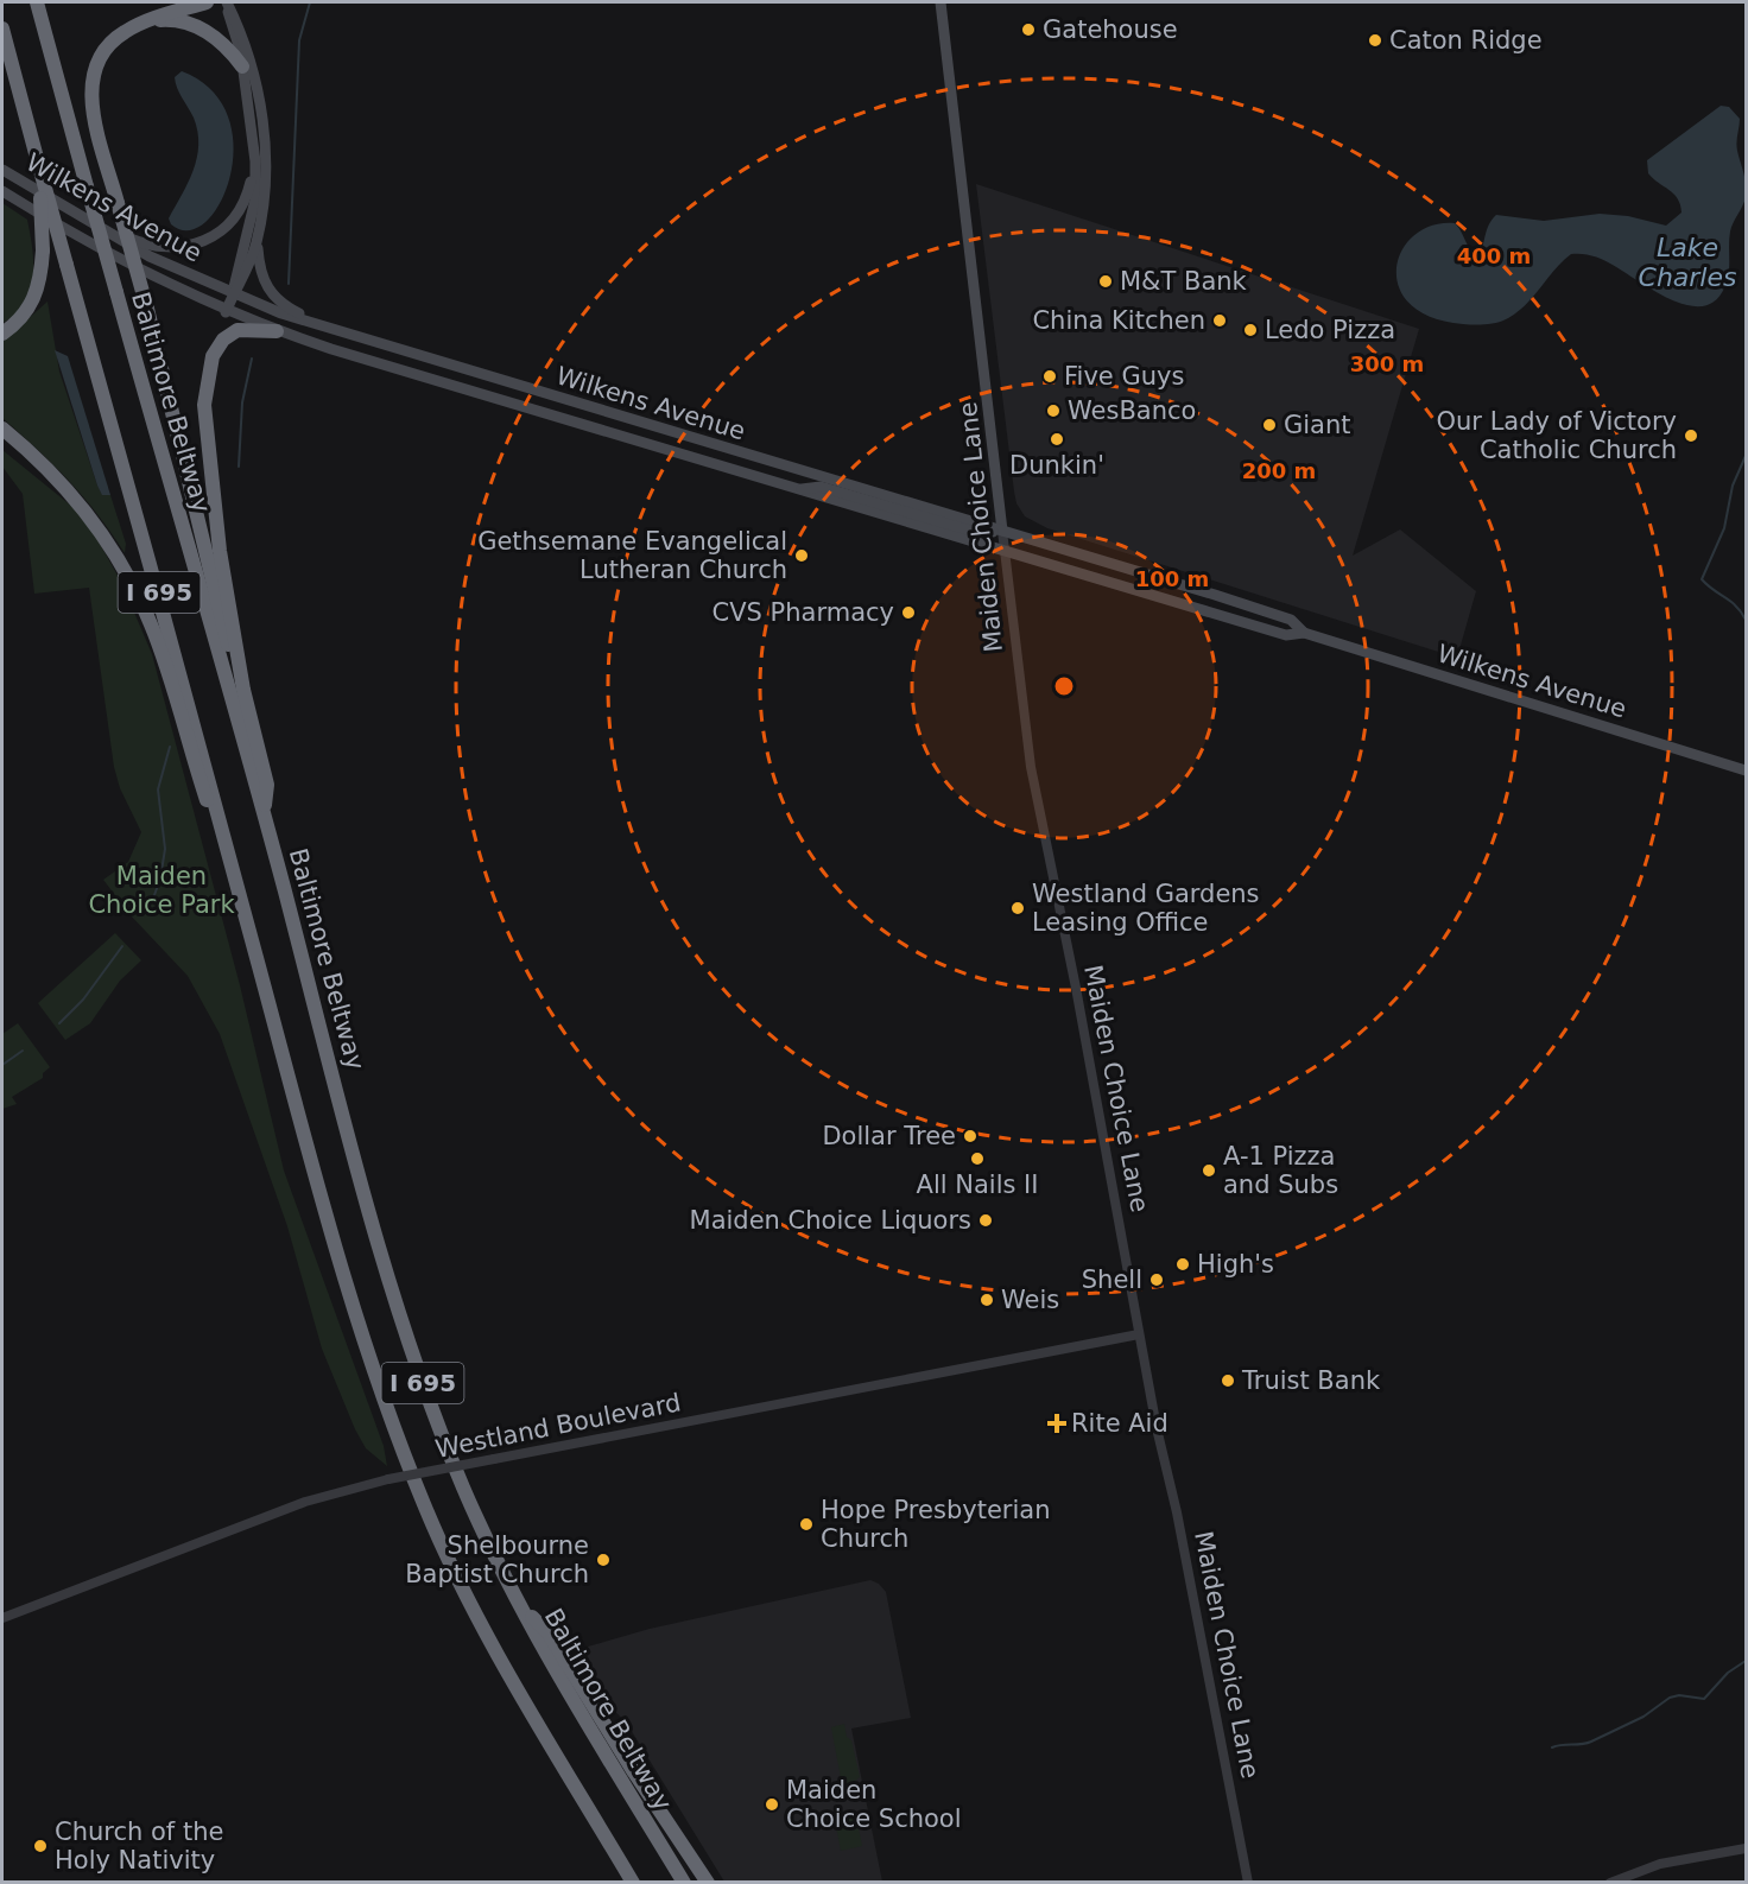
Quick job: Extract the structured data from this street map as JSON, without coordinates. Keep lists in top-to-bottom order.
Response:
{
  "streets": {
    "highway": ["Baltimore Beltway", "I 695"],
    "main road": ["Wilkens Avenue", "Maiden Choice Lane"],
    "street": ["Westland Boulevard"]
  },
  "crossings": [
    ["Wilkens Avenue", "Maiden Choice Lane"],
    ["Maiden Choice Lane", "Westland Boulevard"]
  ],
  "water": ["Lake Charles"],
  "parks": ["Maiden Choice Park"],
  "places": {
    "other": [
      "Gatehouse",
      "Caton Ridge",
      "M&T Bank",
      "China Kitchen",
      "Ledo Pizza",
      "Five Guys",
      "WesBanco",
      "Giant",
      "Our Lady of Victory Catholic Church",
      "Dunkin'",
      "Gethsemane Evangelical Lutheran Church",
      "CVS Pharmacy",
      "Westland Gardens Leasing Office",
      "Dollar Tree",
      "All Nails II",
      "A-1 Pizza and Subs",
      "Maiden Choice Liquors",
      "High's",
      "Shell",
      "Weis",
      "Truist Bank",
      "Hope Presbyterian Church",
      "Shelbourne Baptist Church",
      "Maiden Choice School",
      "Church of the Holy Nativity"
    ],
    "health": ["Rite Aid"]
  },
  "rings": [
    "400 m",
    "300 m",
    "200 m",
    "100 m"
  ]
}
